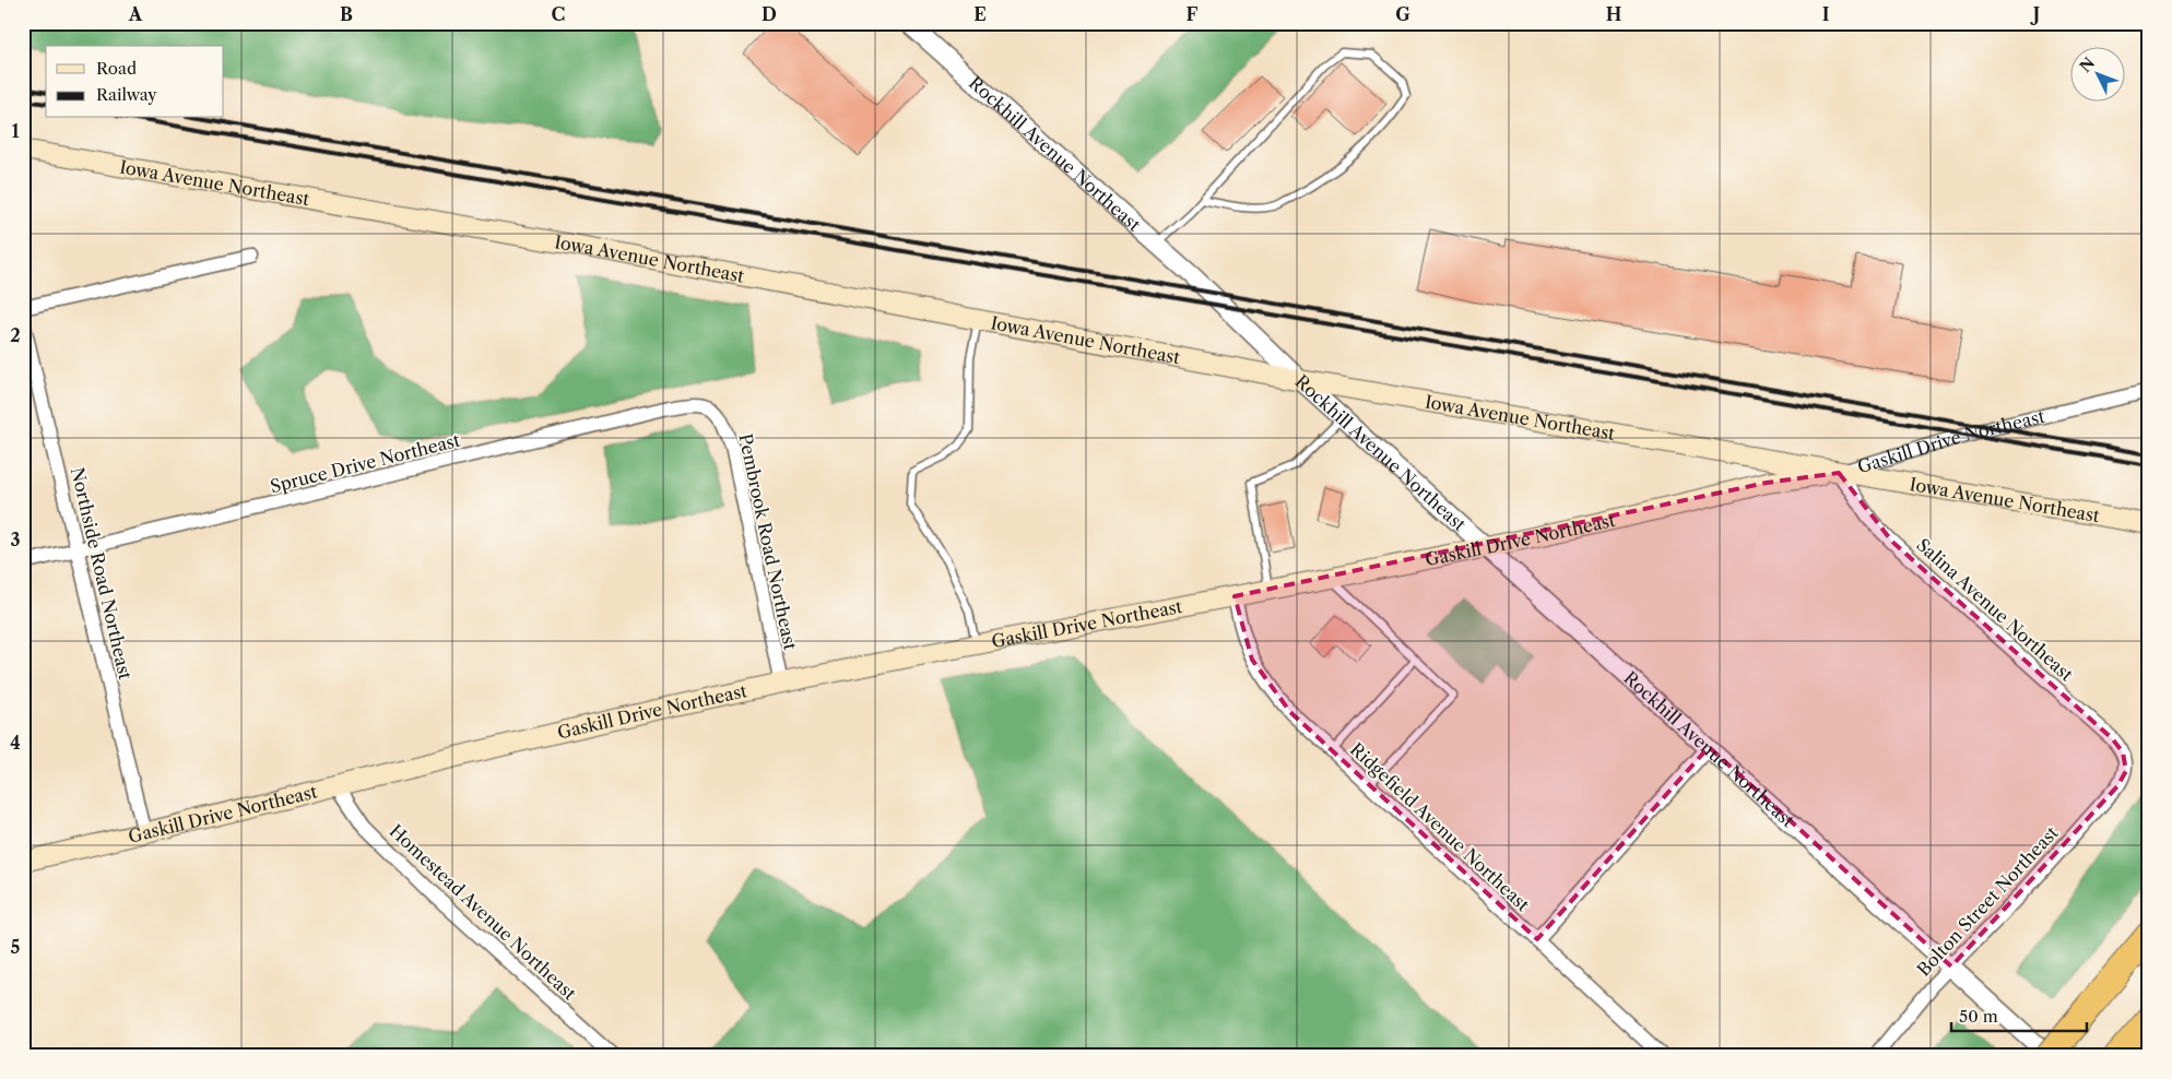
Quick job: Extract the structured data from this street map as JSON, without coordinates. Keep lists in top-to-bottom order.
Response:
{
  "streets": {
    "main road": ["Iowa Avenue Northeast", "Gaskill Drive Northeast"],
    "street": [
      "Rockhill Avenue Northeast",
      "Spruce Drive Northeast",
      "Pembrook Road Northeast",
      "Northside Road Northeast",
      "Salina Avenue Northeast",
      "Ridgefield Avenue Northeast",
      "Bolton Street Northeast",
      "Homestead Avenue Northeast"
    ]
  },
  "crossings": [
    ["Rockhill Avenue Northeast", "Iowa Avenue Northeast"],
    ["Rockhill Avenue Northeast", "Gaskill Drive Northeast"],
    ["Rockhill Avenue Northeast", "Bolton Street Northeast"],
    ["Iowa Avenue Northeast", "Gaskill Drive Northeast"],
    ["Iowa Avenue Northeast", "Salina Avenue Northeast"],
    ["Gaskill Drive Northeast", "Pembrook Road Northeast"],
    ["Gaskill Drive Northeast", "Northside Road Northeast"],
    ["Gaskill Drive Northeast", "Salina Avenue Northeast"],
    ["Gaskill Drive Northeast", "Ridgefield Avenue Northeast"],
    ["Gaskill Drive Northeast", "Homestead Avenue Northeast"],
    ["Spruce Drive Northeast", "Pembrook Road Northeast"],
    ["Spruce Drive Northeast", "Northside Road Northeast"],
    ["Salina Avenue Northeast", "Bolton Street Northeast"]
  ],
  "legend": ["Road", "Railway"],
  "scale_bar": "50 m",
  "north": "top left",
  "grid": {
    "columns": [
      "A",
      "B",
      "C",
      "D",
      "E",
      "F",
      "G",
      "H",
      "I",
      "J"
    ],
    "rows": [
      "1",
      "2",
      "3",
      "4",
      "5"
    ]
  }
}
